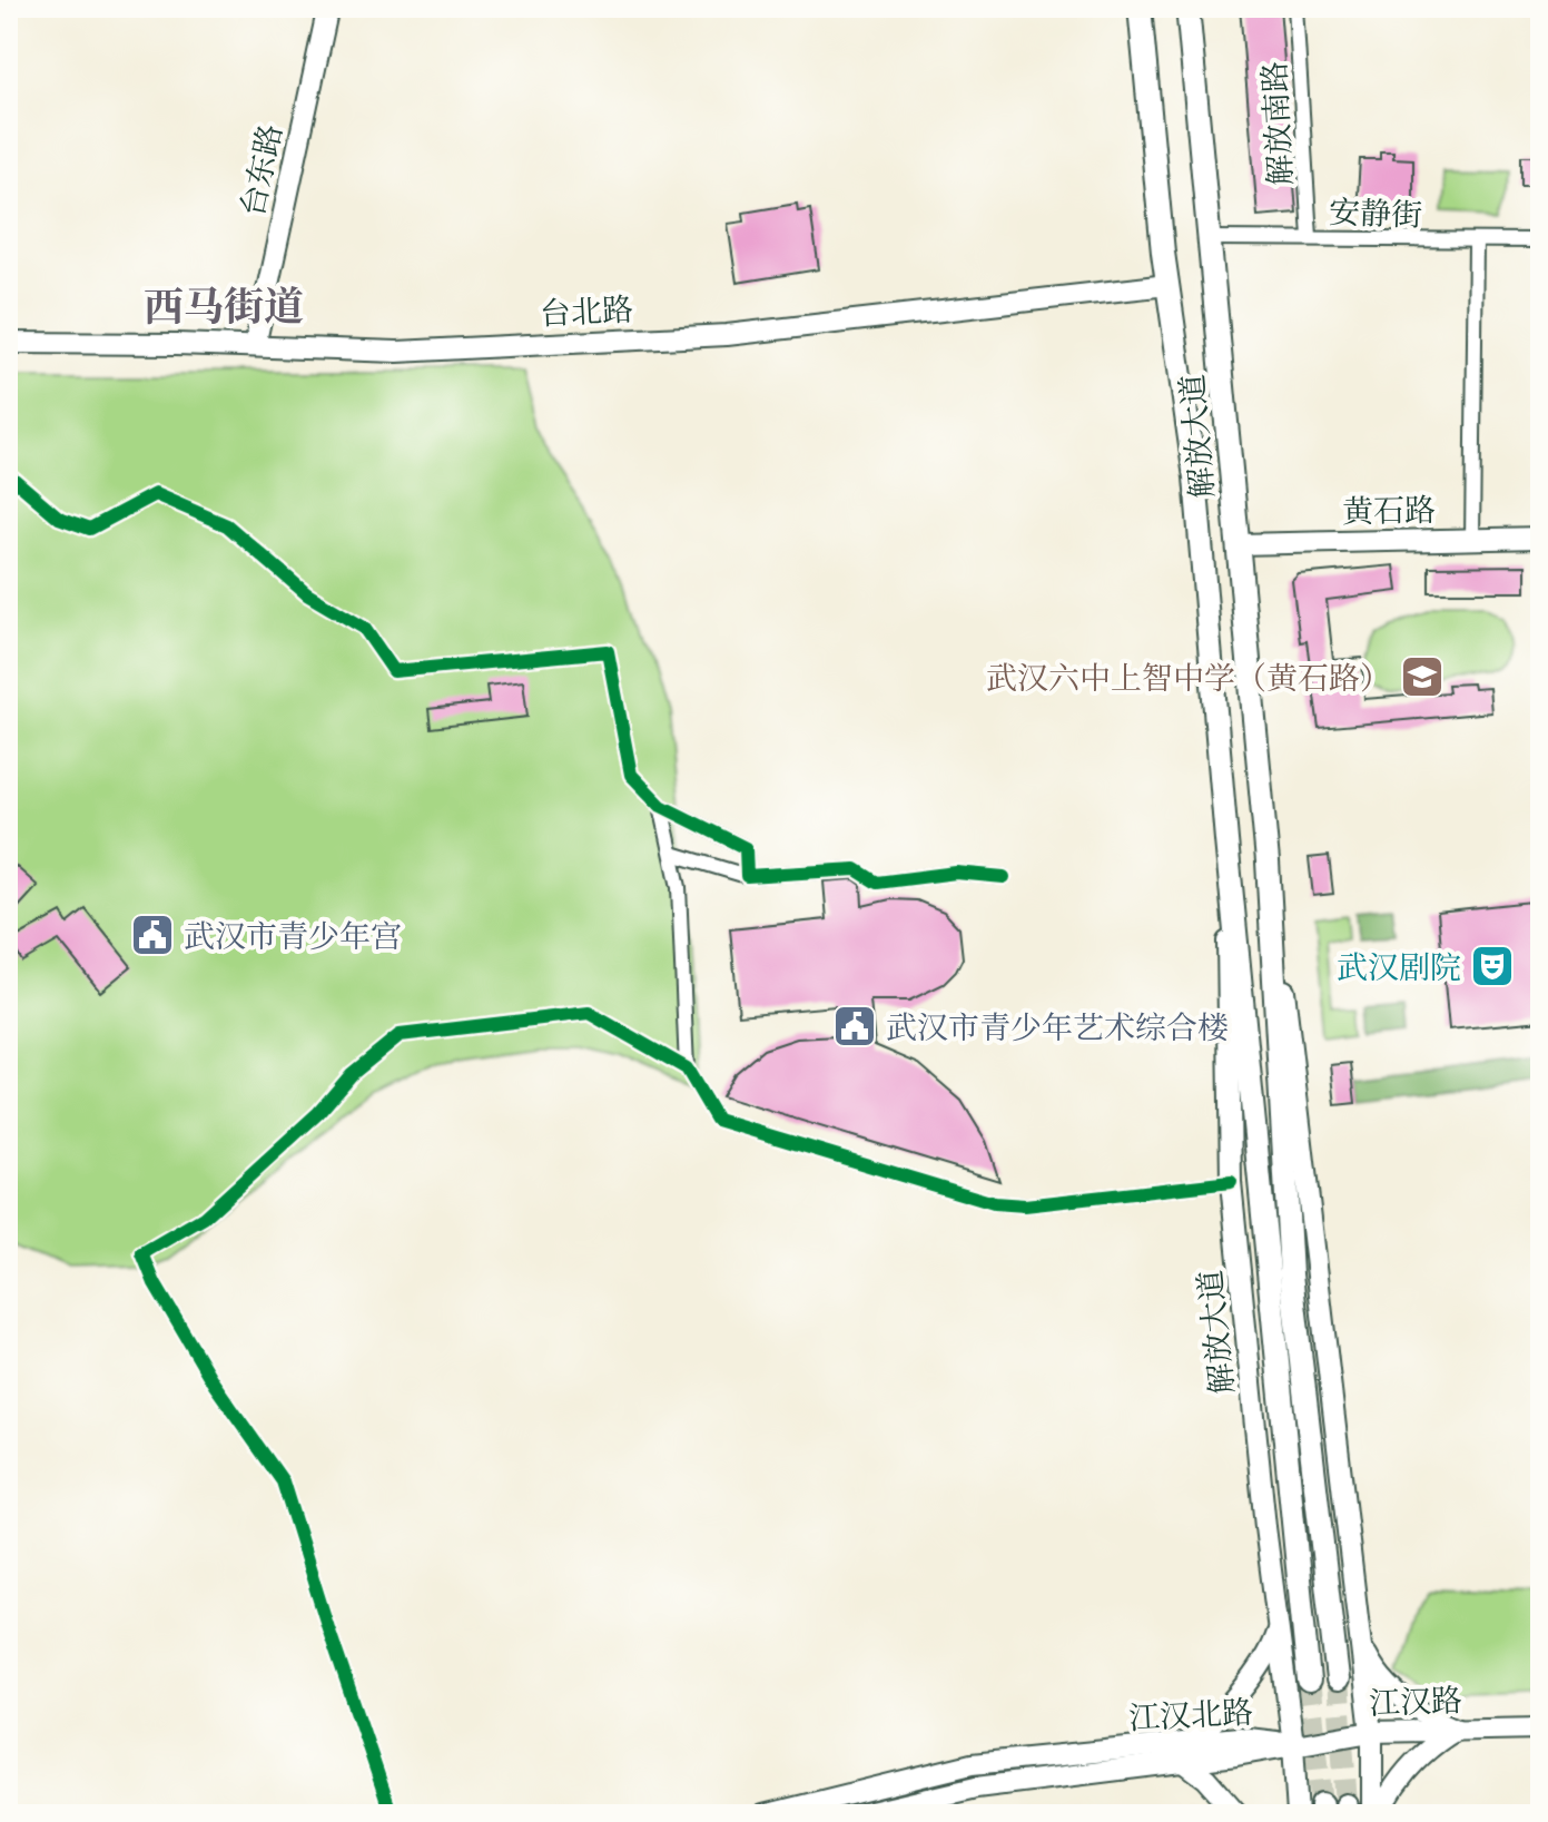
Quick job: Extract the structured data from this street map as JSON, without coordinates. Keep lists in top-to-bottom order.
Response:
{
  "streets": {
    "main road": [
      "台东路",
      "台北路",
      "解放大道",
      "黄石路",
      "江汉路",
      "江汉北路"
    ],
    "street": ["解放南路", "安静街"]
  },
  "crossings": [
    ["解放南路", "安静街"],
    ["台东路", "台北路"],
    ["安静街", "解放大道"],
    ["台北路", "解放大道"],
    ["解放大道", "黄石路"],
    ["解放大道", "江汉路"],
    ["解放大道", "江汉北路"],
    ["江汉路", "江汉北路"]
  ],
  "districts": ["西马街道"],
  "places": {
    "school or university": ["武汉六中上智中学（黄石路）"],
    "public building": ["武汉市青少年宫", "武汉市青少年艺术综合楼"],
    "theatre": ["武汉剧院"]
  }
}
